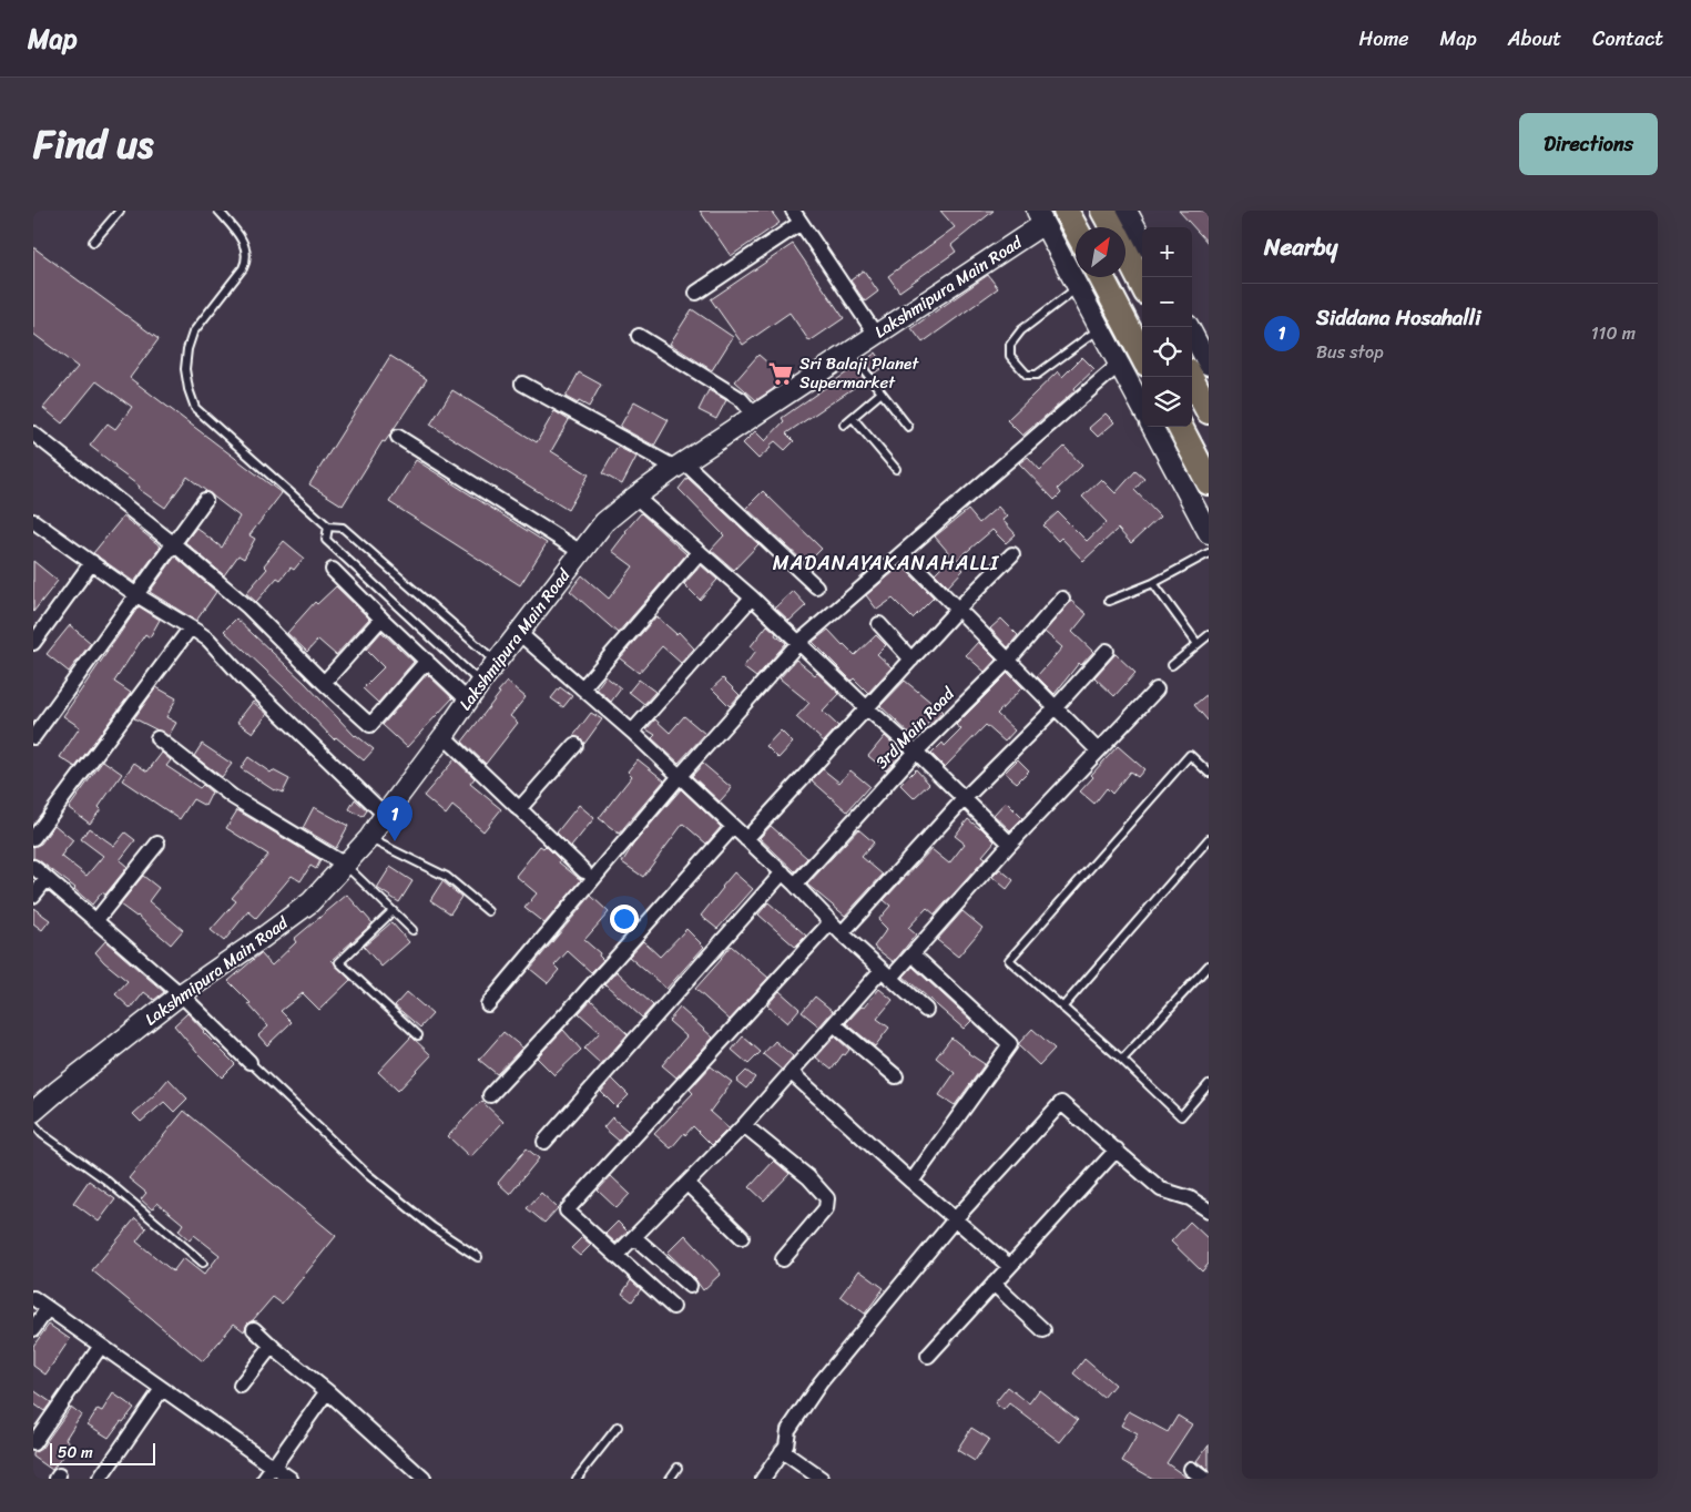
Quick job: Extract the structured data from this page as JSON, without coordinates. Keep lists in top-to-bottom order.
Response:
{
  "streets": {
    "main road": ["Lakshmipura Main Road"],
    "street": ["3rd Main Road"]
  },
  "districts": ["MADANAYAKANAHALLI"],
  "places": {
    "supermarket": ["Sri Balaji Planet Supermarket"]
  },
  "scale_bar": "50 m",
  "north": "top right",
  "page": {
    "header": "Map",
    "nav": [
      "Home",
      "Map",
      "About",
      "Contact"
    ],
    "title": "Find us",
    "buttons": "Directions",
    "heading": "Nearby",
    "map_buttons": ["+", "−"],
    "list": [
      {
        "mark": "1",
        "name": "Siddana Hosahalli",
        "note": "Bus stop",
        "value": "110 m"
      }
    ],
    "pins": "1",
    "scale": "50 m"
  }
}
